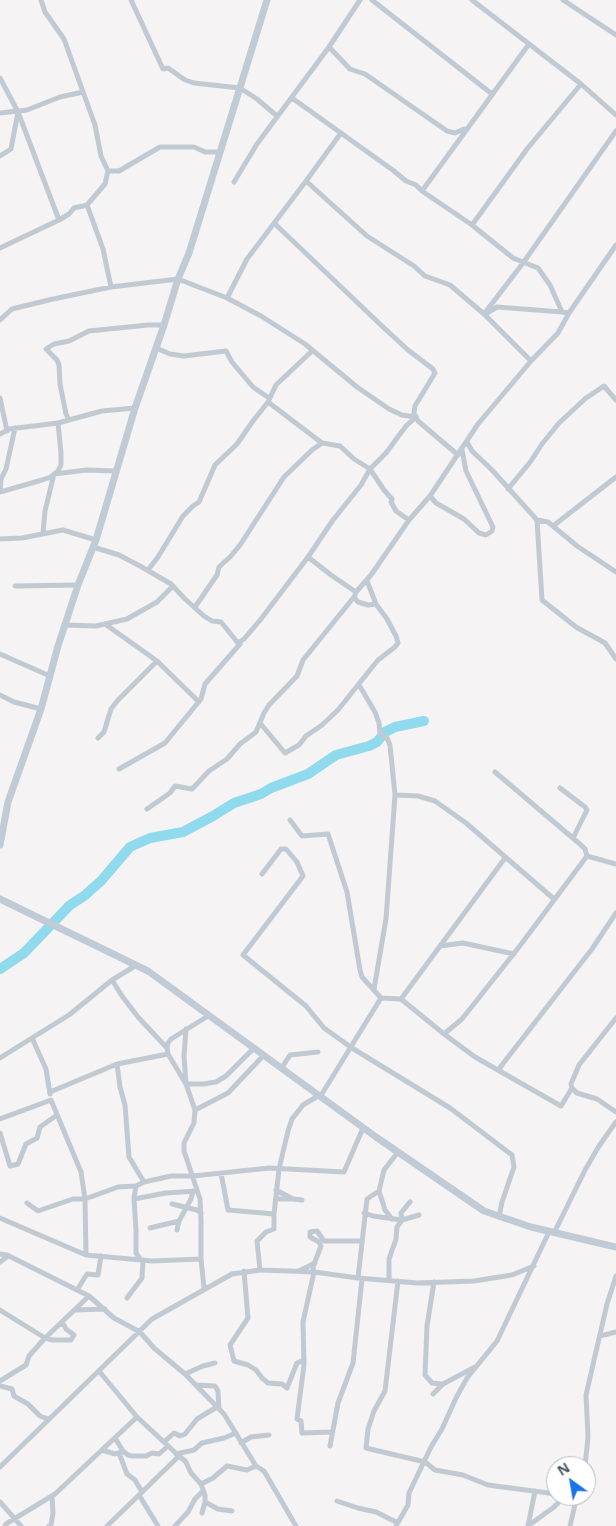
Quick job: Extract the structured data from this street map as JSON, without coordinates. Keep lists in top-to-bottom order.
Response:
{
  "north": "top left"
}
